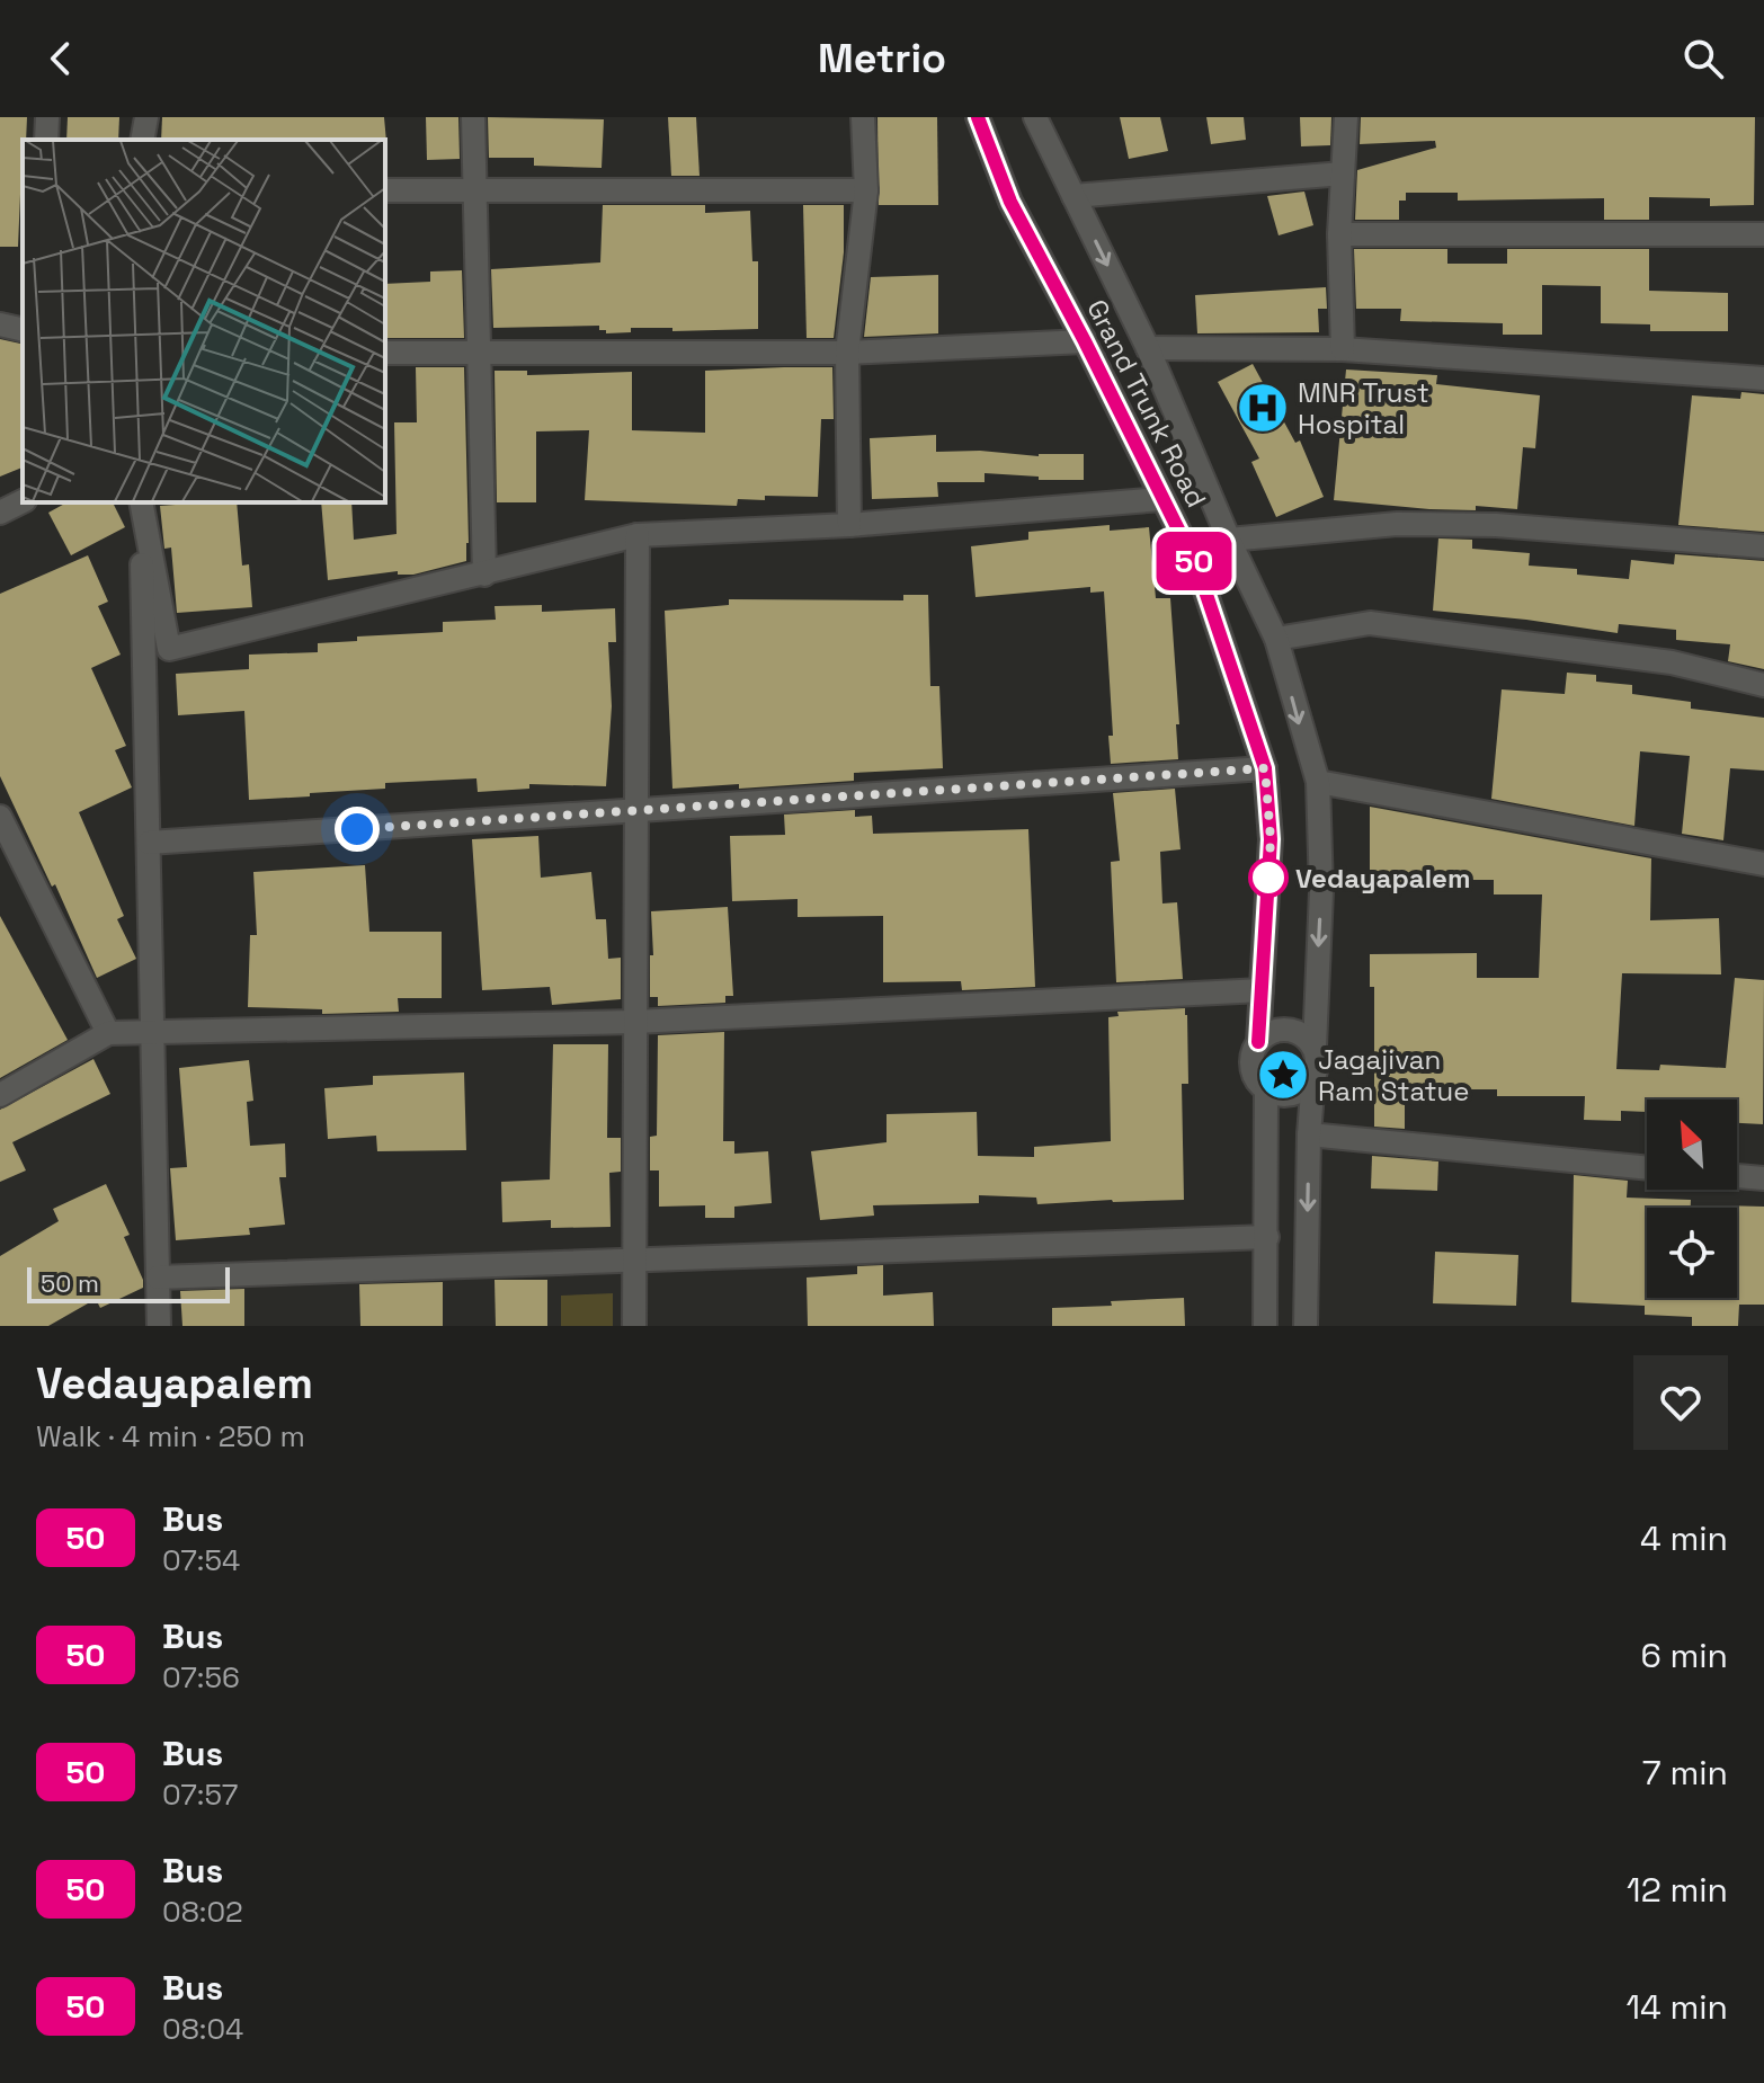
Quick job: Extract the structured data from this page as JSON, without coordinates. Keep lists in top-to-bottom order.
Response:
{
  "streets": {
    "street": ["Grand Trunk Road"]
  },
  "places": {
    "hospital": ["MNR Trust Hospital"],
    "other": ["Vedayapalem"],
    "place": ["Jagajivan Ram Statue"]
  },
  "lines": ["bus line 50"],
  "scale_bar": "50 m",
  "north": "top left",
  "page": {
    "header": "Metrio",
    "on_map": "50",
    "scale": "50 m",
    "heading": ["Vedayapalem", "Walk · 4 min · 250 m"],
    "list": [
      {
        "mark": "50",
        "name": "Bus",
        "note": "07:54",
        "value": "4 min"
      },
      {
        "mark": "50",
        "name": "Bus",
        "note": "07:56",
        "value": "6 min"
      },
      {
        "mark": "50",
        "name": "Bus",
        "note": "07:57",
        "value": "7 min"
      },
      {
        "mark": "50",
        "name": "Bus",
        "note": "08:02",
        "value": "12 min"
      },
      {
        "mark": "50",
        "name": "Bus",
        "note": "08:04",
        "value": "14 min"
      }
    ]
  }
}
